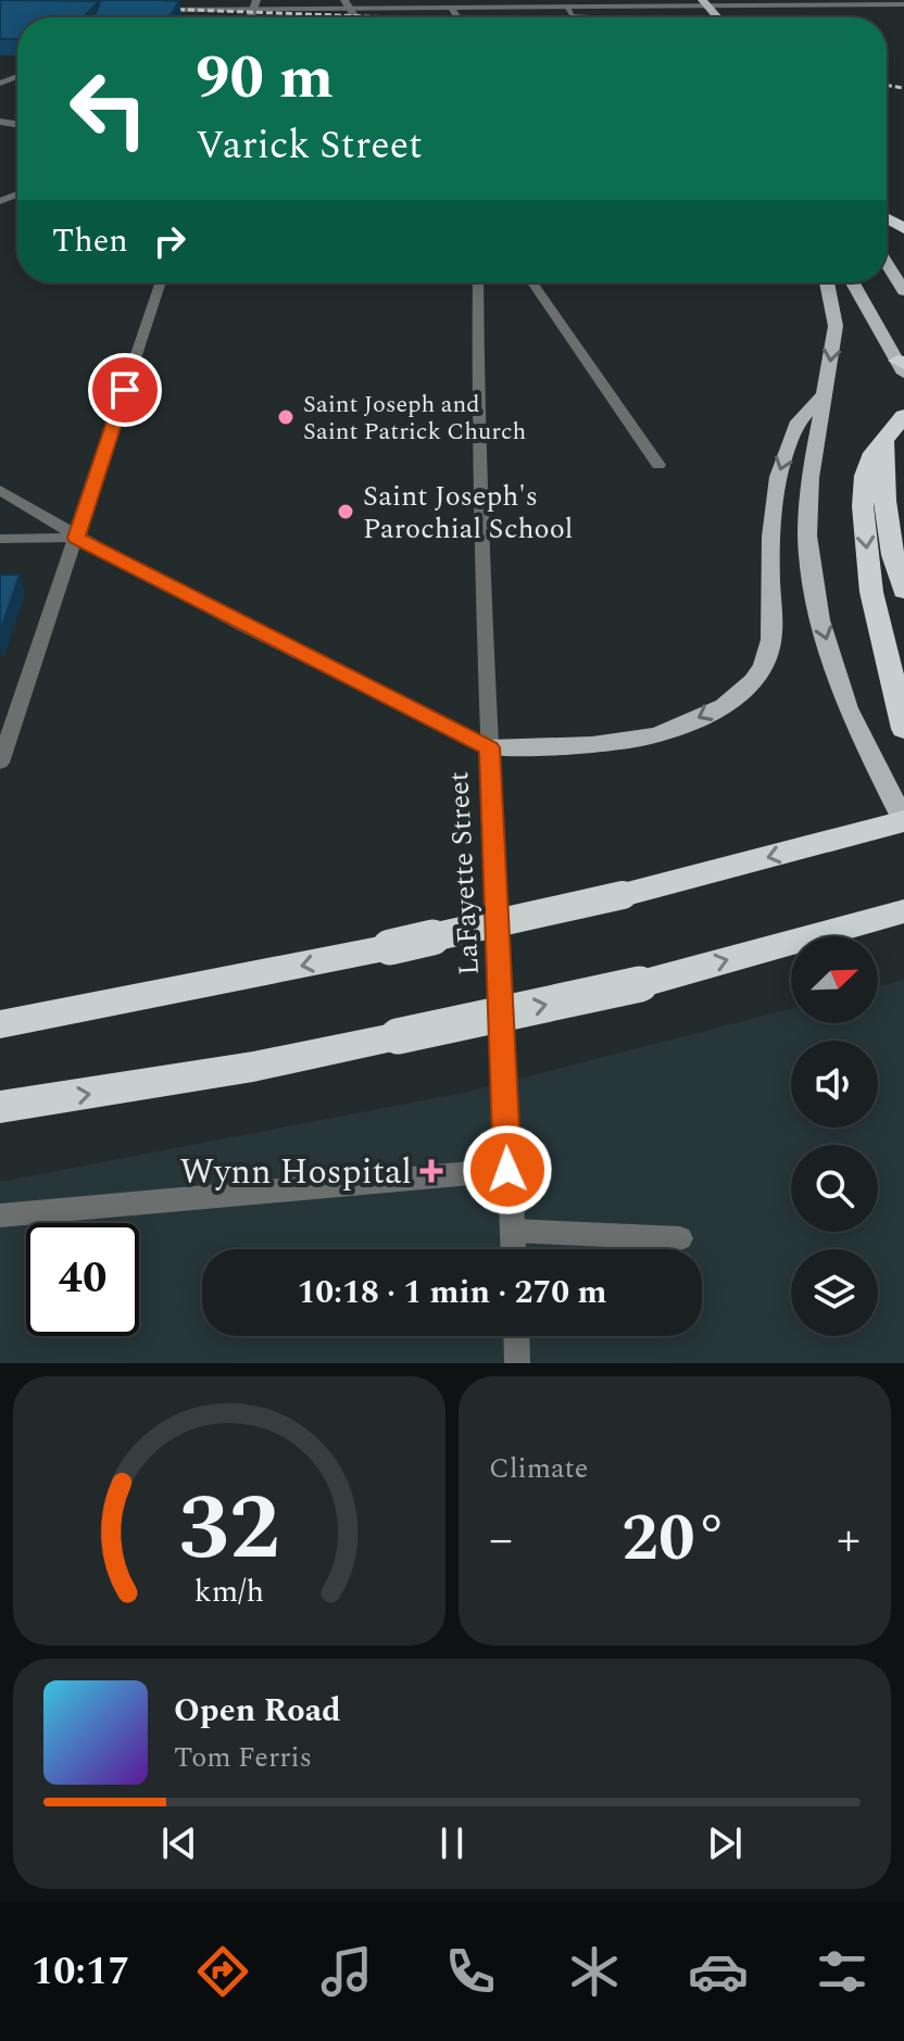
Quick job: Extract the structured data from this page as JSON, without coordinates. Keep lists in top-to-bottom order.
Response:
{
  "streets": {
    "street": ["LaFayette Street"]
  },
  "places": {
    "other": ["Saint Joseph and Saint Patrick Church", "Saint Joseph's Parochial School"],
    "health": ["Wynn Hospital"]
  },
  "north": "top right",
  "page": {
    "turn": ["90 m", "Varick Street"],
    "then": "Then",
    "limit": "40",
    "trip": "10:18 · 1 min · 270 m",
    "tile": "Climate",
    "heat": ["−", "20°", "+"],
    "song": ["Open Road", "Tom Ferris"],
    "tabs": "10:17",
    "gauge": ["32", "km/h"]
  }
}
